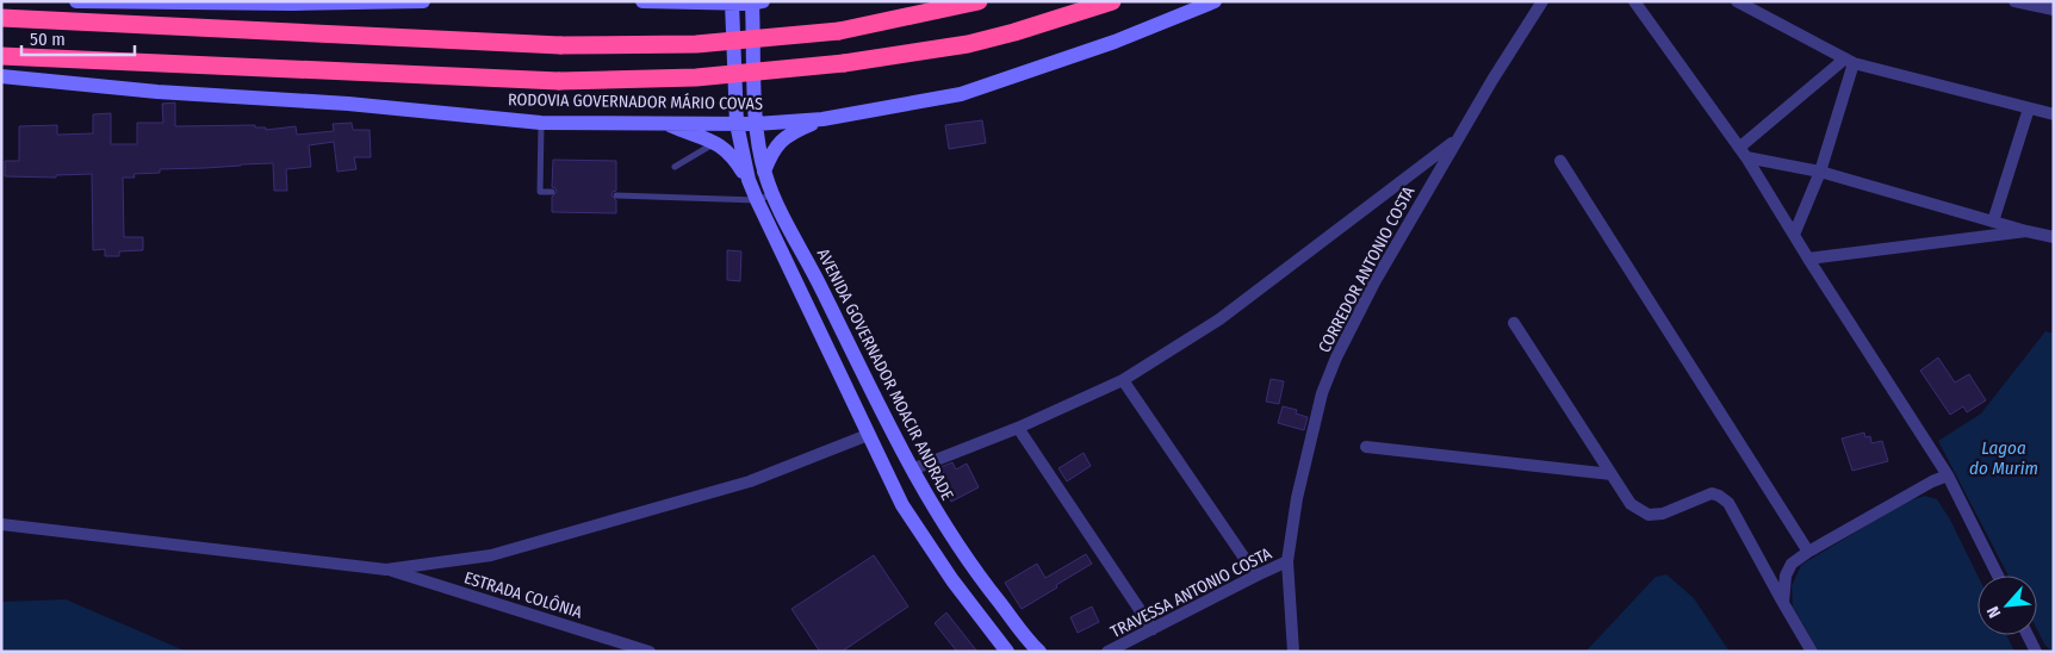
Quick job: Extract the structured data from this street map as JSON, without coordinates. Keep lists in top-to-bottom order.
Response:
{
  "streets": {
    "highway": ["RODOVIA GOVERNADOR MÁRIO COVAS"],
    "main road": ["AVENIDA GOVERNADOR MOACIR ANDRADE"],
    "street": ["CORREDOR ANTONIO COSTA", "TRAVESSA ANTONIO COSTA", "ESTRADA COLÔNIA"]
  },
  "crossings": [
    ["RODOVIA GOVERNADOR MÁRIO COVAS", "AVENIDA GOVERNADOR MOACIR ANDRADE"],
    ["CORREDOR ANTONIO COSTA", "TRAVESSA ANTONIO COSTA"]
  ],
  "water": ["Lagoa do Murim"],
  "scale_bar": "50 m",
  "north": "bottom left"
}
